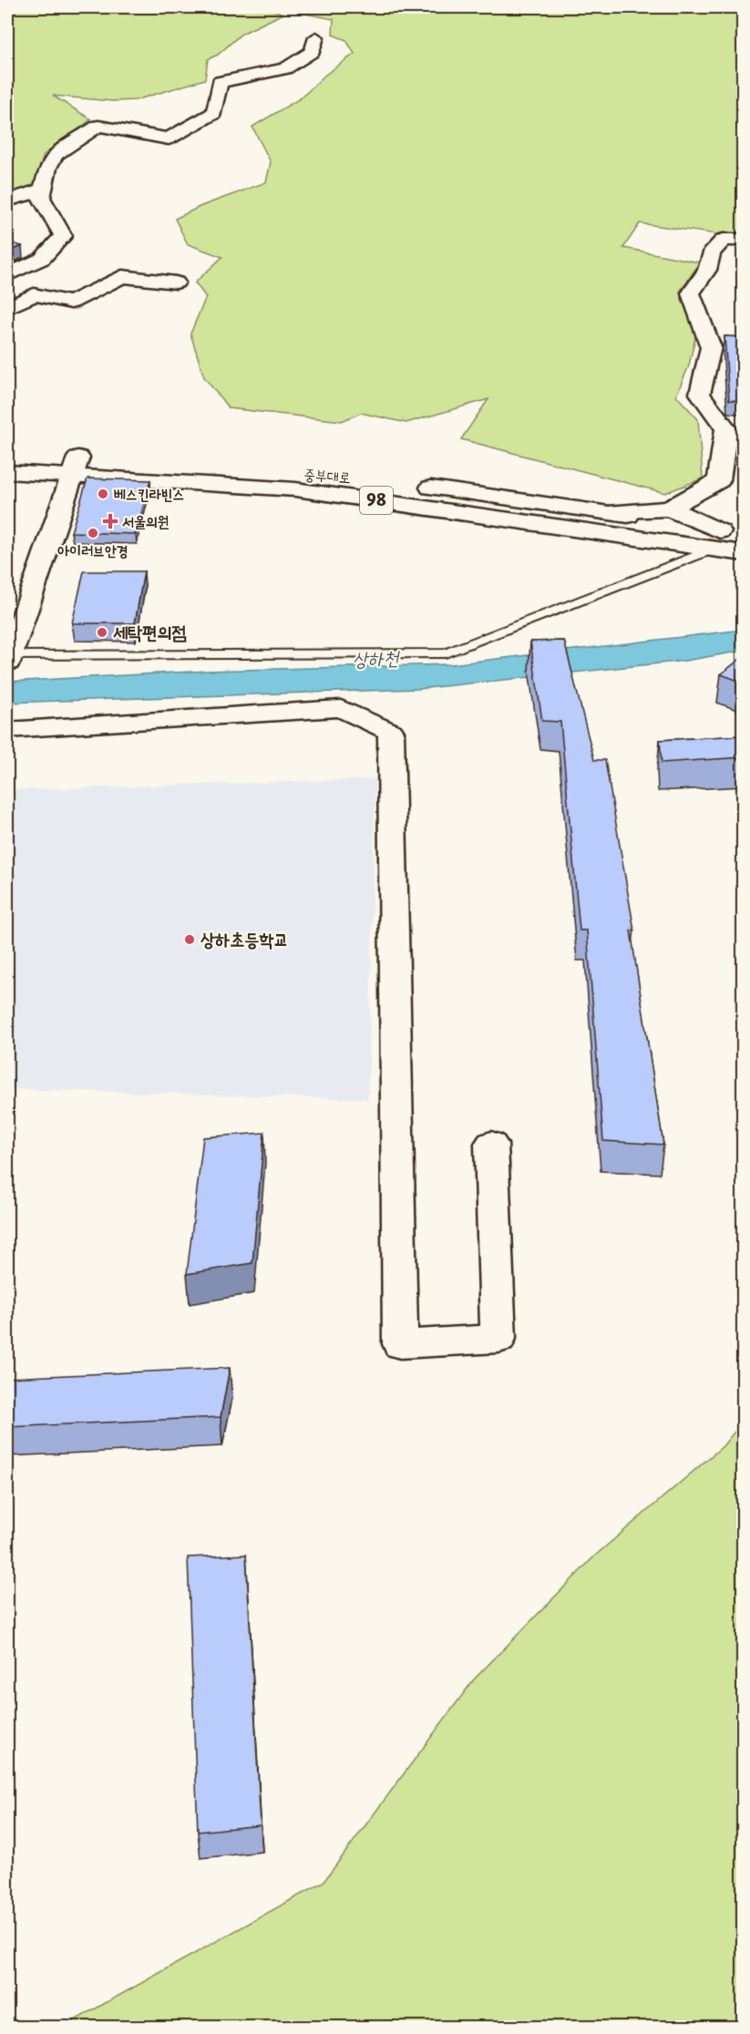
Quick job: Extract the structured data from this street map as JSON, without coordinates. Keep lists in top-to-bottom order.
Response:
{
  "streets": {
    "street": ["중부대로", "98"]
  },
  "water": ["상하천"],
  "places": {
    "other": [
      "베스킨라빈스",
      "아이러브안경",
      "세탁편의점",
      "상하초등학교"
    ],
    "health": ["서울의원"]
  }
}
